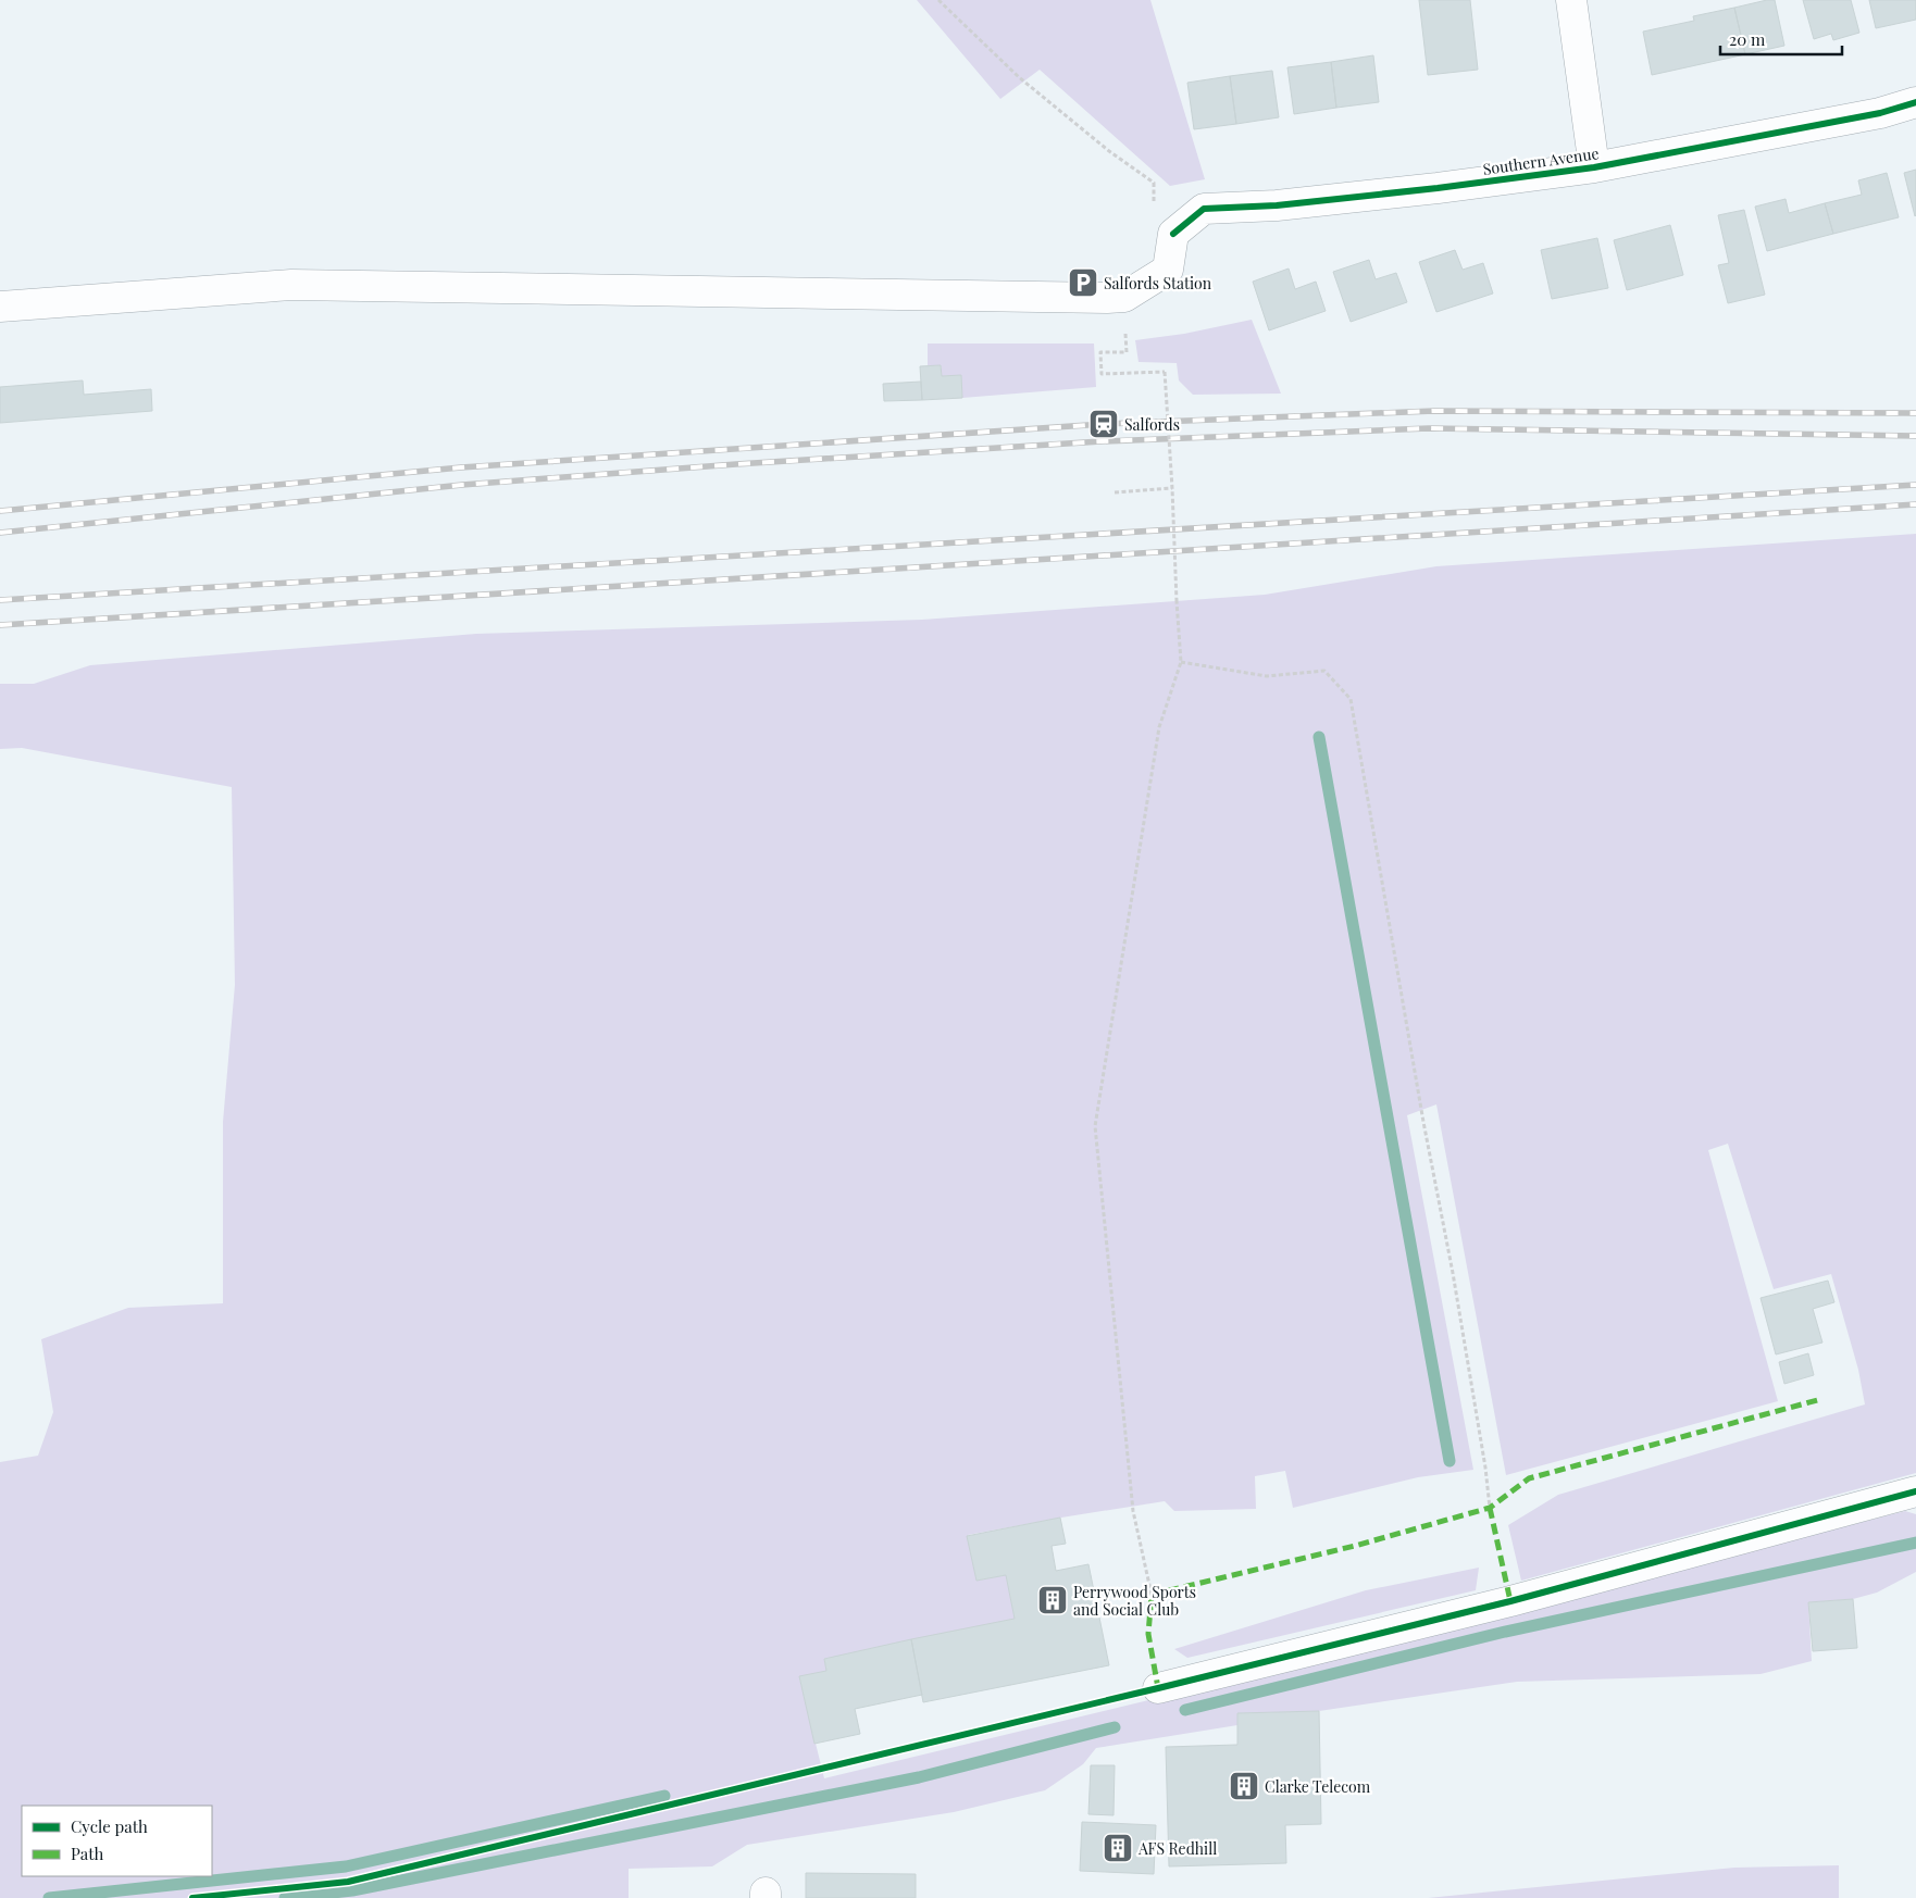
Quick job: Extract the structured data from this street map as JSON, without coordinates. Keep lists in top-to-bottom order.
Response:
{
  "streets": {
    "street": ["Southern Avenue"]
  },
  "places": {
    "parking": ["Salfords Station"],
    "station": ["Salfords"],
    "building": ["Perrywood Sports and Social Club", "Clarke Telecom", "AFS Redhill"]
  },
  "legend": ["Cycle path", "Path"],
  "scale_bar": "20 m"
}
